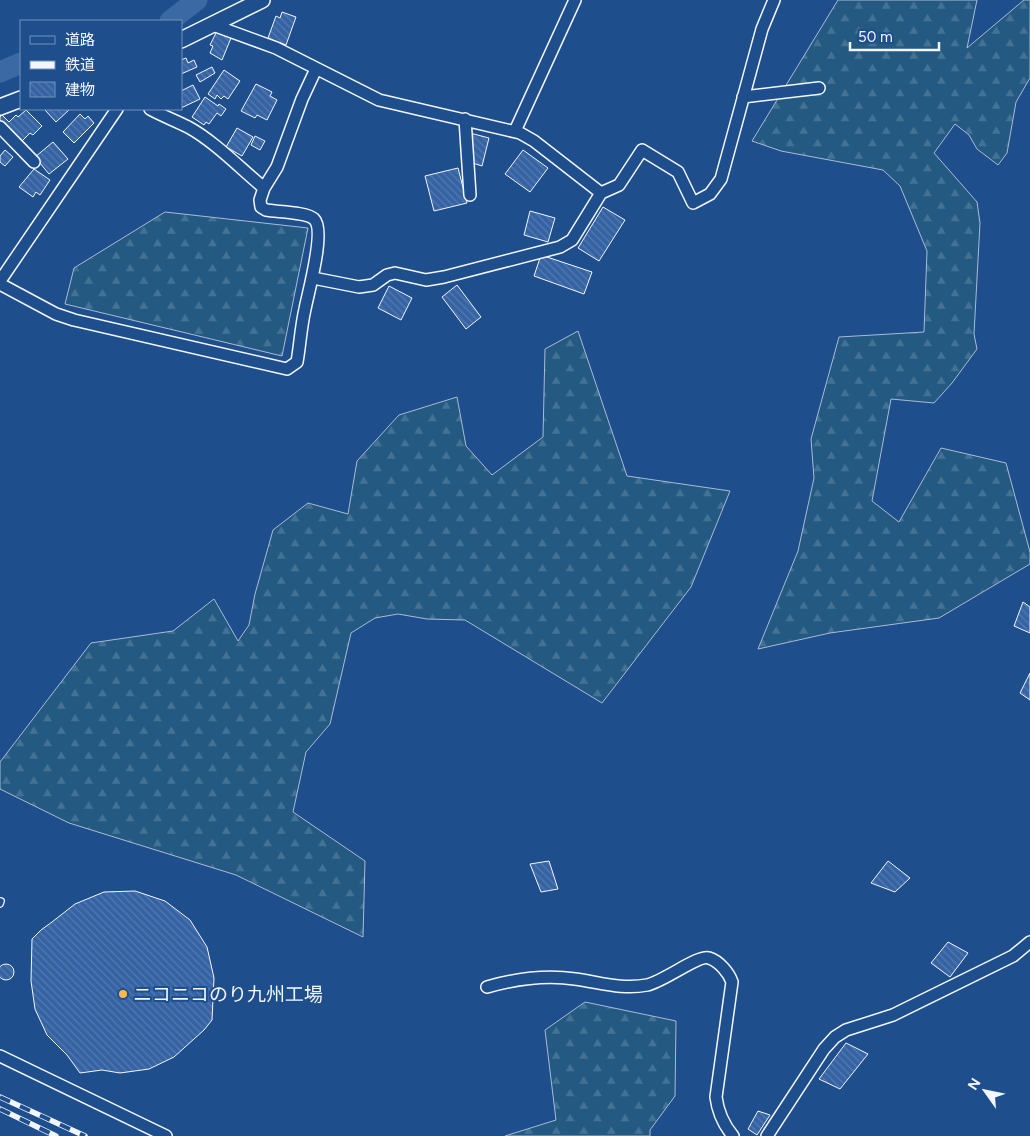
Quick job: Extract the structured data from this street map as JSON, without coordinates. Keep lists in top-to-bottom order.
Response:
{
  "places": ["ニコニコのり九州工場"],
  "legend": ["道路", "鉄道", "建物"],
  "scale_bar": "50 m",
  "north": "top left"
}
